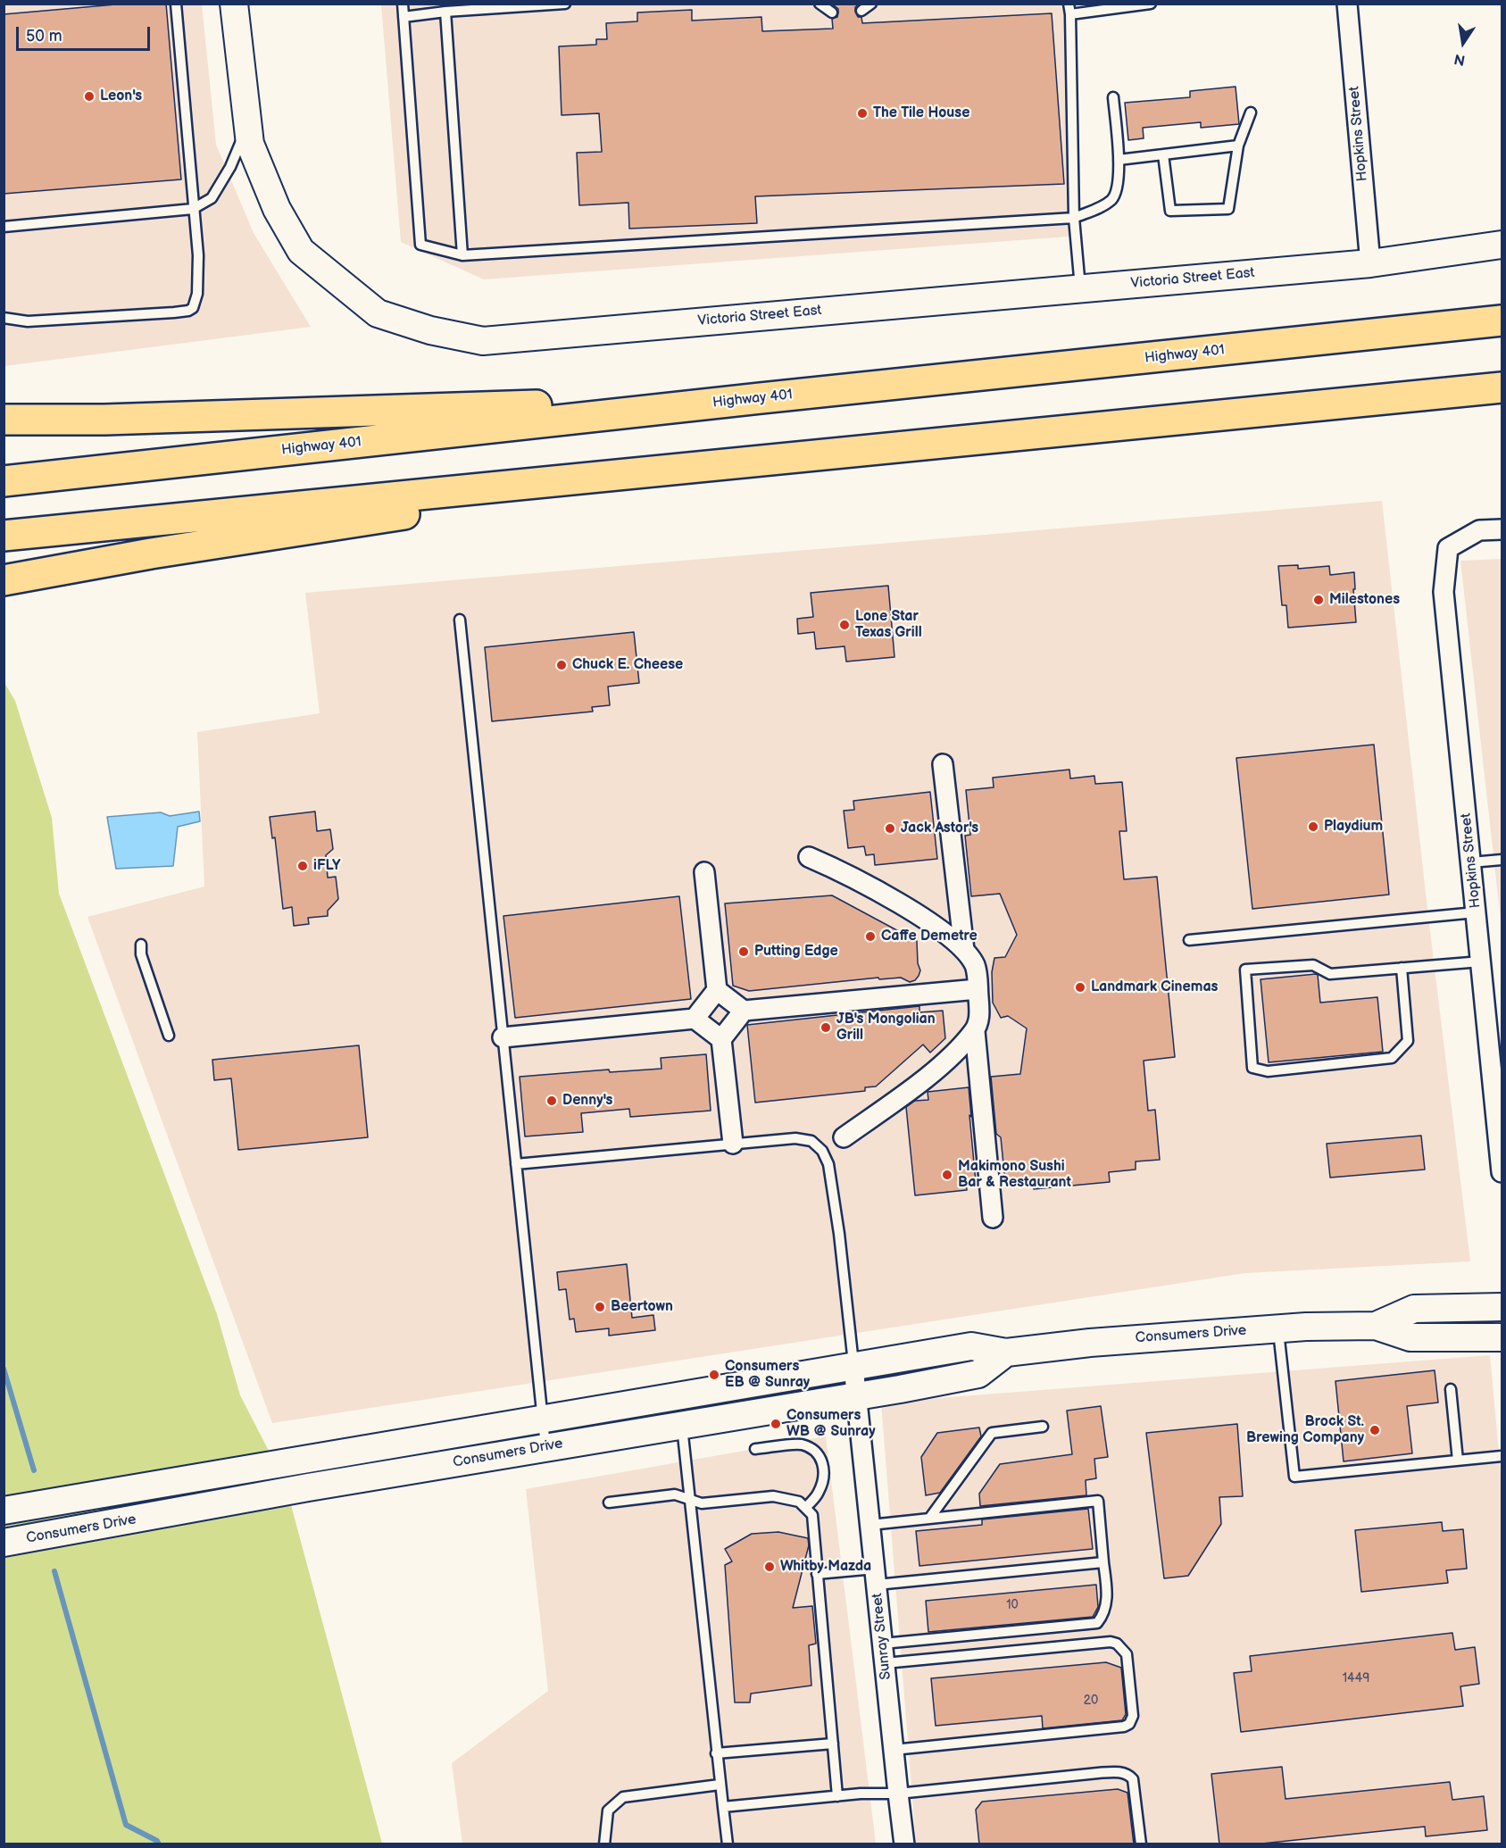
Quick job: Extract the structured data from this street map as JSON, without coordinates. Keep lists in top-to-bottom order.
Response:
{
  "streets": {
    "highway": ["Highway 401"],
    "main road": ["Victoria Street East", "Consumers Drive"],
    "street": ["Hopkins Street", "Sunray Street"]
  },
  "crossings": [
    ["Hopkins Street", "Victoria Street East"],
    ["Consumers Drive", "Sunray Street"]
  ],
  "places": [
    "Leon's",
    "The Tile House",
    "Milestones",
    "Lone Star Texas Grill",
    "Chuck E. Cheese",
    "Playdium",
    "Jack Astor's",
    "iFLY",
    "Caffe Demetre",
    "Putting Edge",
    "Landmark Cinemas",
    "JB's Mongolian Grill",
    "Denny's",
    "Makimono Sushi Bar & Restaurant",
    "Beertown",
    "Consumers EB @ Sunray",
    "Consumers WB @ Sunray",
    "Brock St. Brewing Company",
    "Whitby Mazda"
  ],
  "house_numbers": ["10", "1449", "20"],
  "scale_bar": "50 m",
  "north": "bottom"
}
